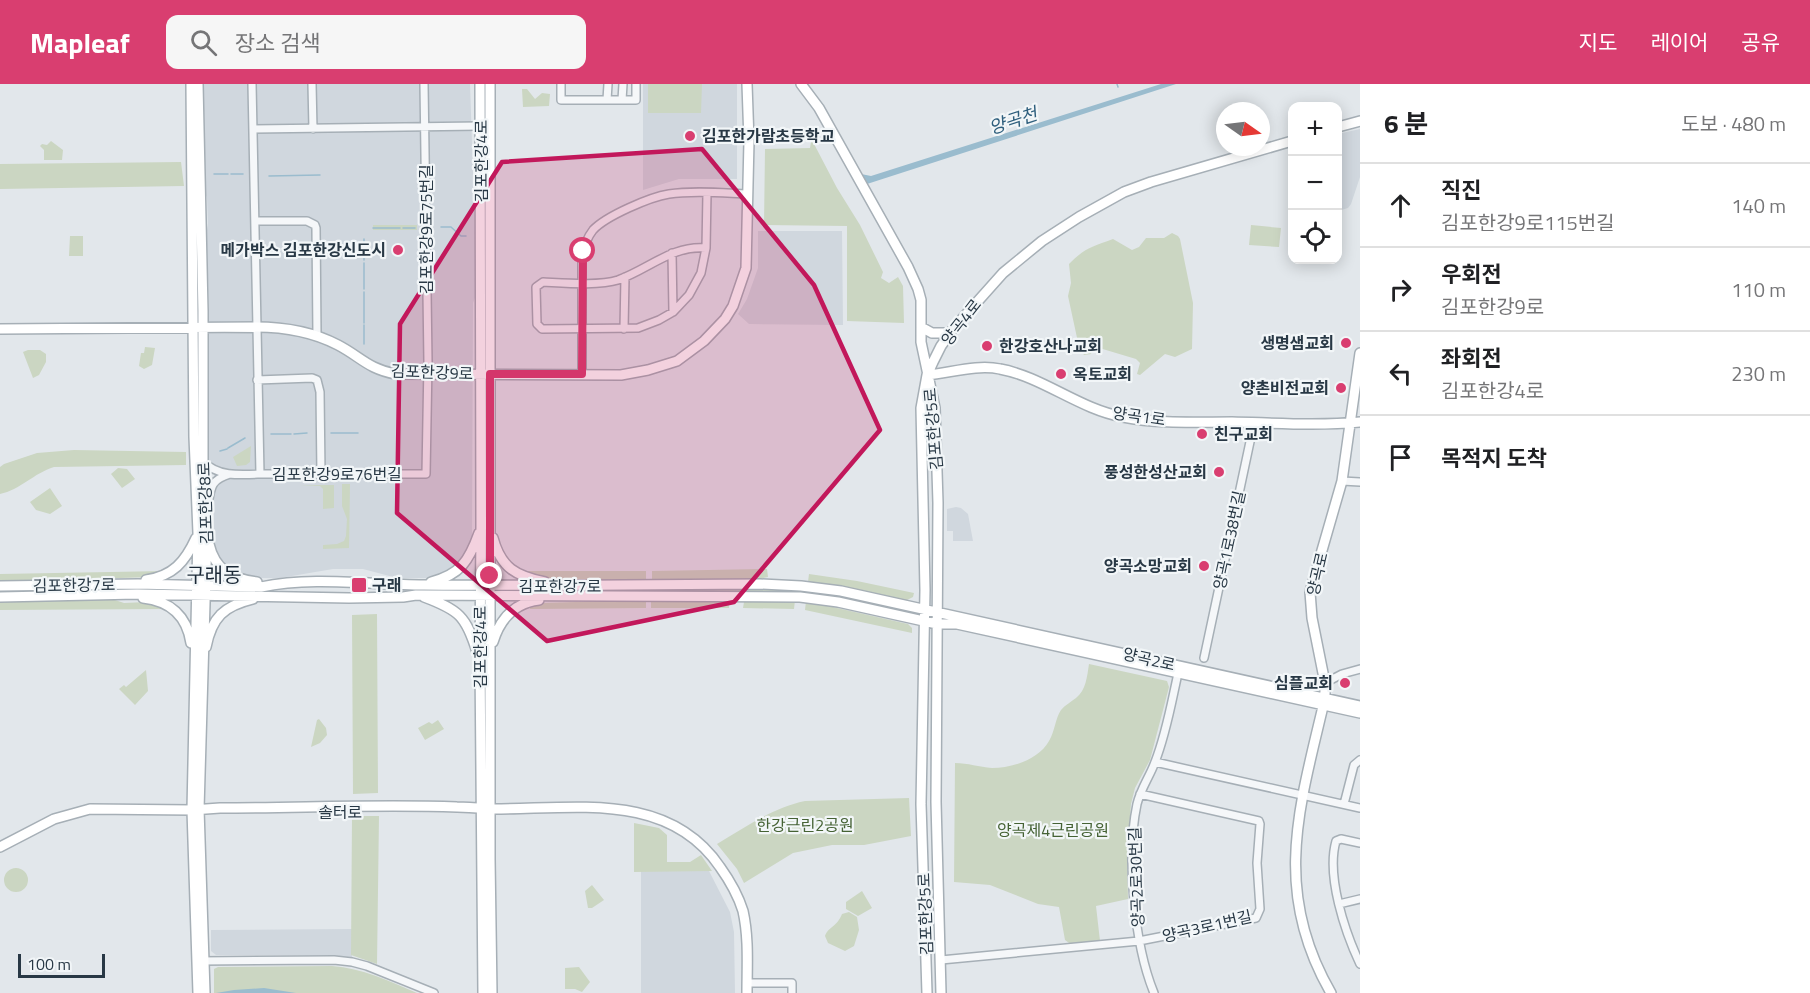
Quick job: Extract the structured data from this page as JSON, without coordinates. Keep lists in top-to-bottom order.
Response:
{
  "streets": {
    "street": [
      "김포한강4로",
      "김포한강9로75번길",
      "양곡4로",
      "김포한강9로",
      "양곡1로",
      "김포한강5로",
      "김포한강9로76번길",
      "김포한강8로",
      "양곡1로38번길",
      "양곡로",
      "김포한강7로",
      "양곡2로",
      "솔터로",
      "양곡2로30번길",
      "양곡3로1번길"
    ]
  },
  "crossings": [
    ["김포한강4로", "김포한강9로"],
    ["김포한강4로", "김포한강7로"],
    ["김포한강4로", "솔터로"],
    ["김포한강9로75번길", "김포한강9로"],
    ["김포한강9로75번길", "김포한강9로76번길"],
    ["양곡4로", "양곡1로"],
    ["양곡4로", "김포한강5로"],
    ["김포한강9로", "김포한강9로76번길"],
    ["김포한강9로", "김포한강8로"],
    ["양곡1로", "김포한강5로"],
    ["양곡1로", "양곡1로38번길"],
    ["양곡1로", "양곡로"],
    ["김포한강5로", "김포한강7로"],
    ["김포한강5로", "양곡2로"],
    ["김포한강5로", "양곡3로1번길"],
    ["김포한강8로", "김포한강7로"],
    ["김포한강8로", "솔터로"],
    ["양곡로", "양곡2로"],
    ["김포한강7로", "양곡2로"],
    ["양곡2로", "양곡2로30번길"],
    ["양곡2로30번길", "양곡3로1번길"]
  ],
  "districts": ["구래동"],
  "water": ["양곡천"],
  "parks": ["한강근린2공원", "양곡제4근린공원"],
  "places": {
    "other": [
      "김포한가람초등학교",
      "메가박스 김포한강신도시",
      "생명샘교회",
      "한강호산나교회",
      "옥토교회",
      "양촌비전교회",
      "친구교회",
      "풍성한성산교회",
      "양곡소망교회",
      "심플교회"
    ],
    "transit": ["구래"]
  },
  "scale_bar": "100 m",
  "north": "right",
  "page": {
    "header": "Mapleaf",
    "search": "장소 검색",
    "nav": ["지도", "레이어", "공유"],
    "heading": ["6 분", "도보 · 480 m"],
    "map_buttons": ["+", "−"],
    "list": [
      ["직진", "김포한강9로115번길", "140 m"],
      ["우회전", "김포한강9로", "110 m"],
      ["좌회전", "김포한강4로", "230 m"],
      "목적지 도착"
    ],
    "scale": "100 m"
  }
}
